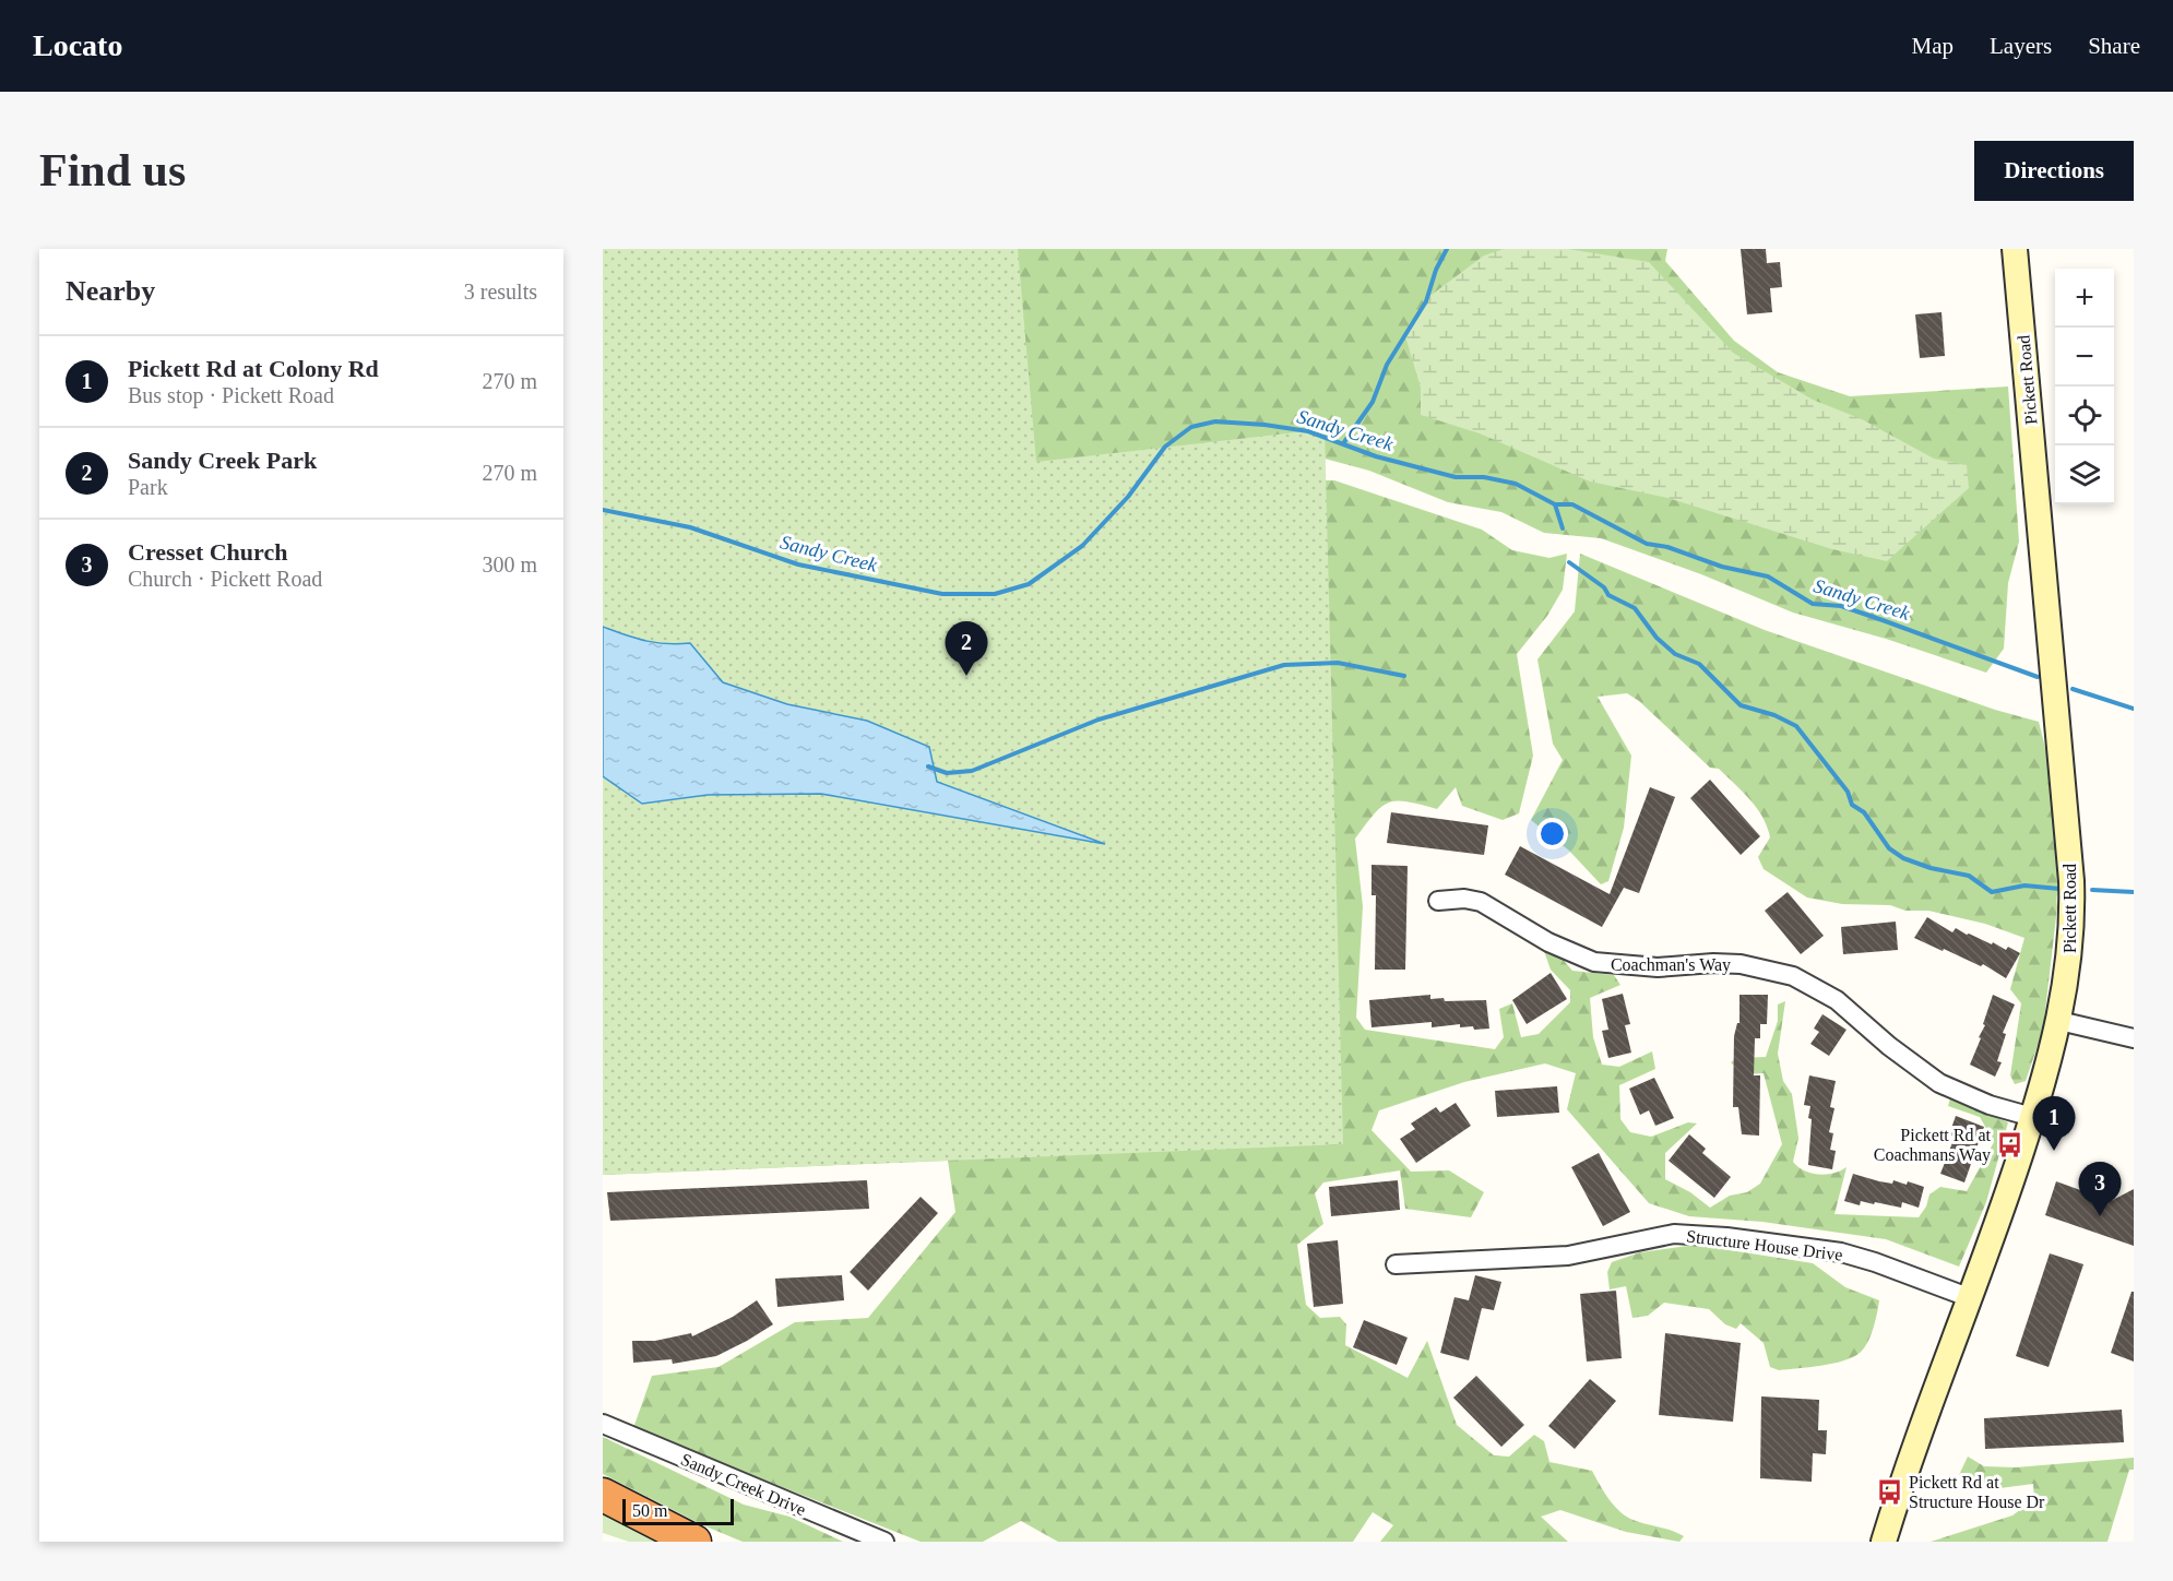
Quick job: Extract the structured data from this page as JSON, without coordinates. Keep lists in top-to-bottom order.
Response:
{
  "streets": {
    "street": [
      "Pickett Road",
      "Coachman's Way",
      "Structure House Drive",
      "Sandy Creek Drive"
    ]
  },
  "crossings": [
    ["Pickett Road", "Coachman's Way"],
    ["Pickett Road", "Structure House Drive"]
  ],
  "water": ["Sandy Creek"],
  "places": {
    "bus stop": ["Pickett Rd at Coachmans Way", "Pickett Rd at Structure House Dr"]
  },
  "scale_bar": "50 m",
  "page": {
    "header": "Locato",
    "nav": ["Map", "Layers", "Share"],
    "buttons": "Directions",
    "title": "Find us",
    "heading": ["Nearby", "3 results"],
    "map_buttons": ["+", "−"],
    "list": [
      {
        "mark": "1",
        "name": "Pickett Rd at Colony Rd",
        "note": "Bus stop · Pickett Road",
        "value": "270 m"
      },
      {
        "mark": "2",
        "name": "Sandy Creek Park",
        "note": "Park",
        "value": "270 m"
      },
      {
        "mark": "3",
        "name": "Cresset Church",
        "note": "Church · Pickett Road",
        "value": "300 m"
      }
    ],
    "pins": ["2", "1", "3"],
    "scale": "50 m"
  }
}
